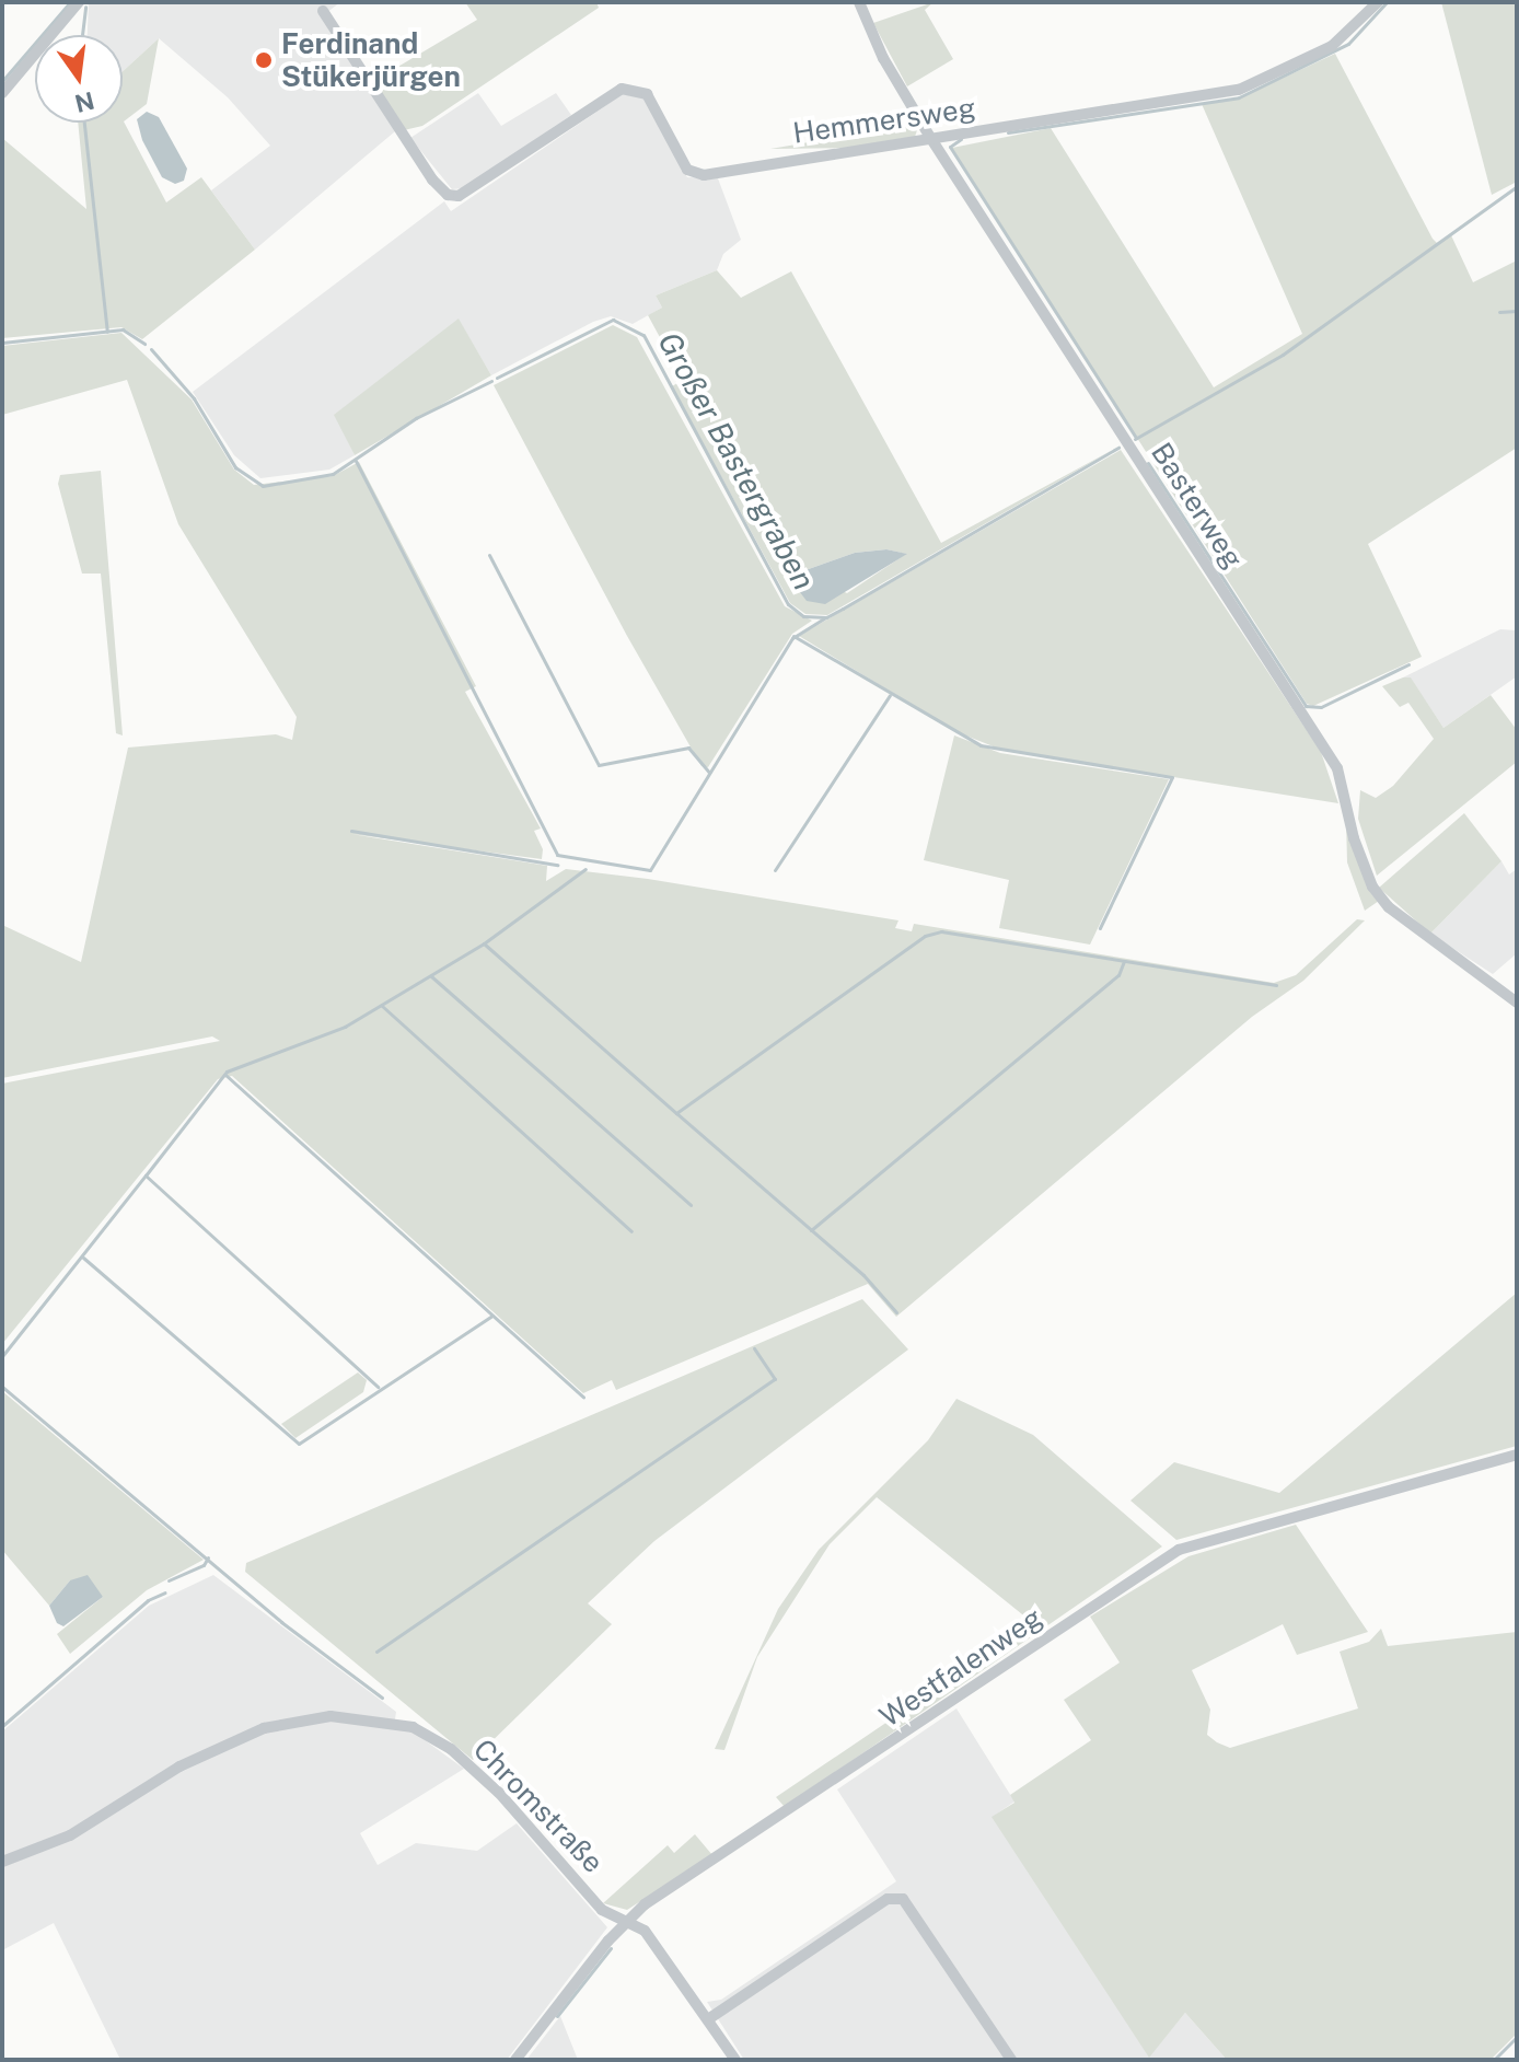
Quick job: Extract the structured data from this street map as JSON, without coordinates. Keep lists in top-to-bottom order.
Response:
{
  "streets": {
    "street": [
      "Hemmersweg",
      "Basterweg",
      "Westfalenweg",
      "Chromstraße"
    ]
  },
  "crossings": [
    ["Hemmersweg", "Basterweg"],
    ["Westfalenweg", "Chromstraße"]
  ],
  "water": ["Großer Bastergraben"],
  "places": ["Ferdinand Stükerjürgen"],
  "north": "bottom"
}
